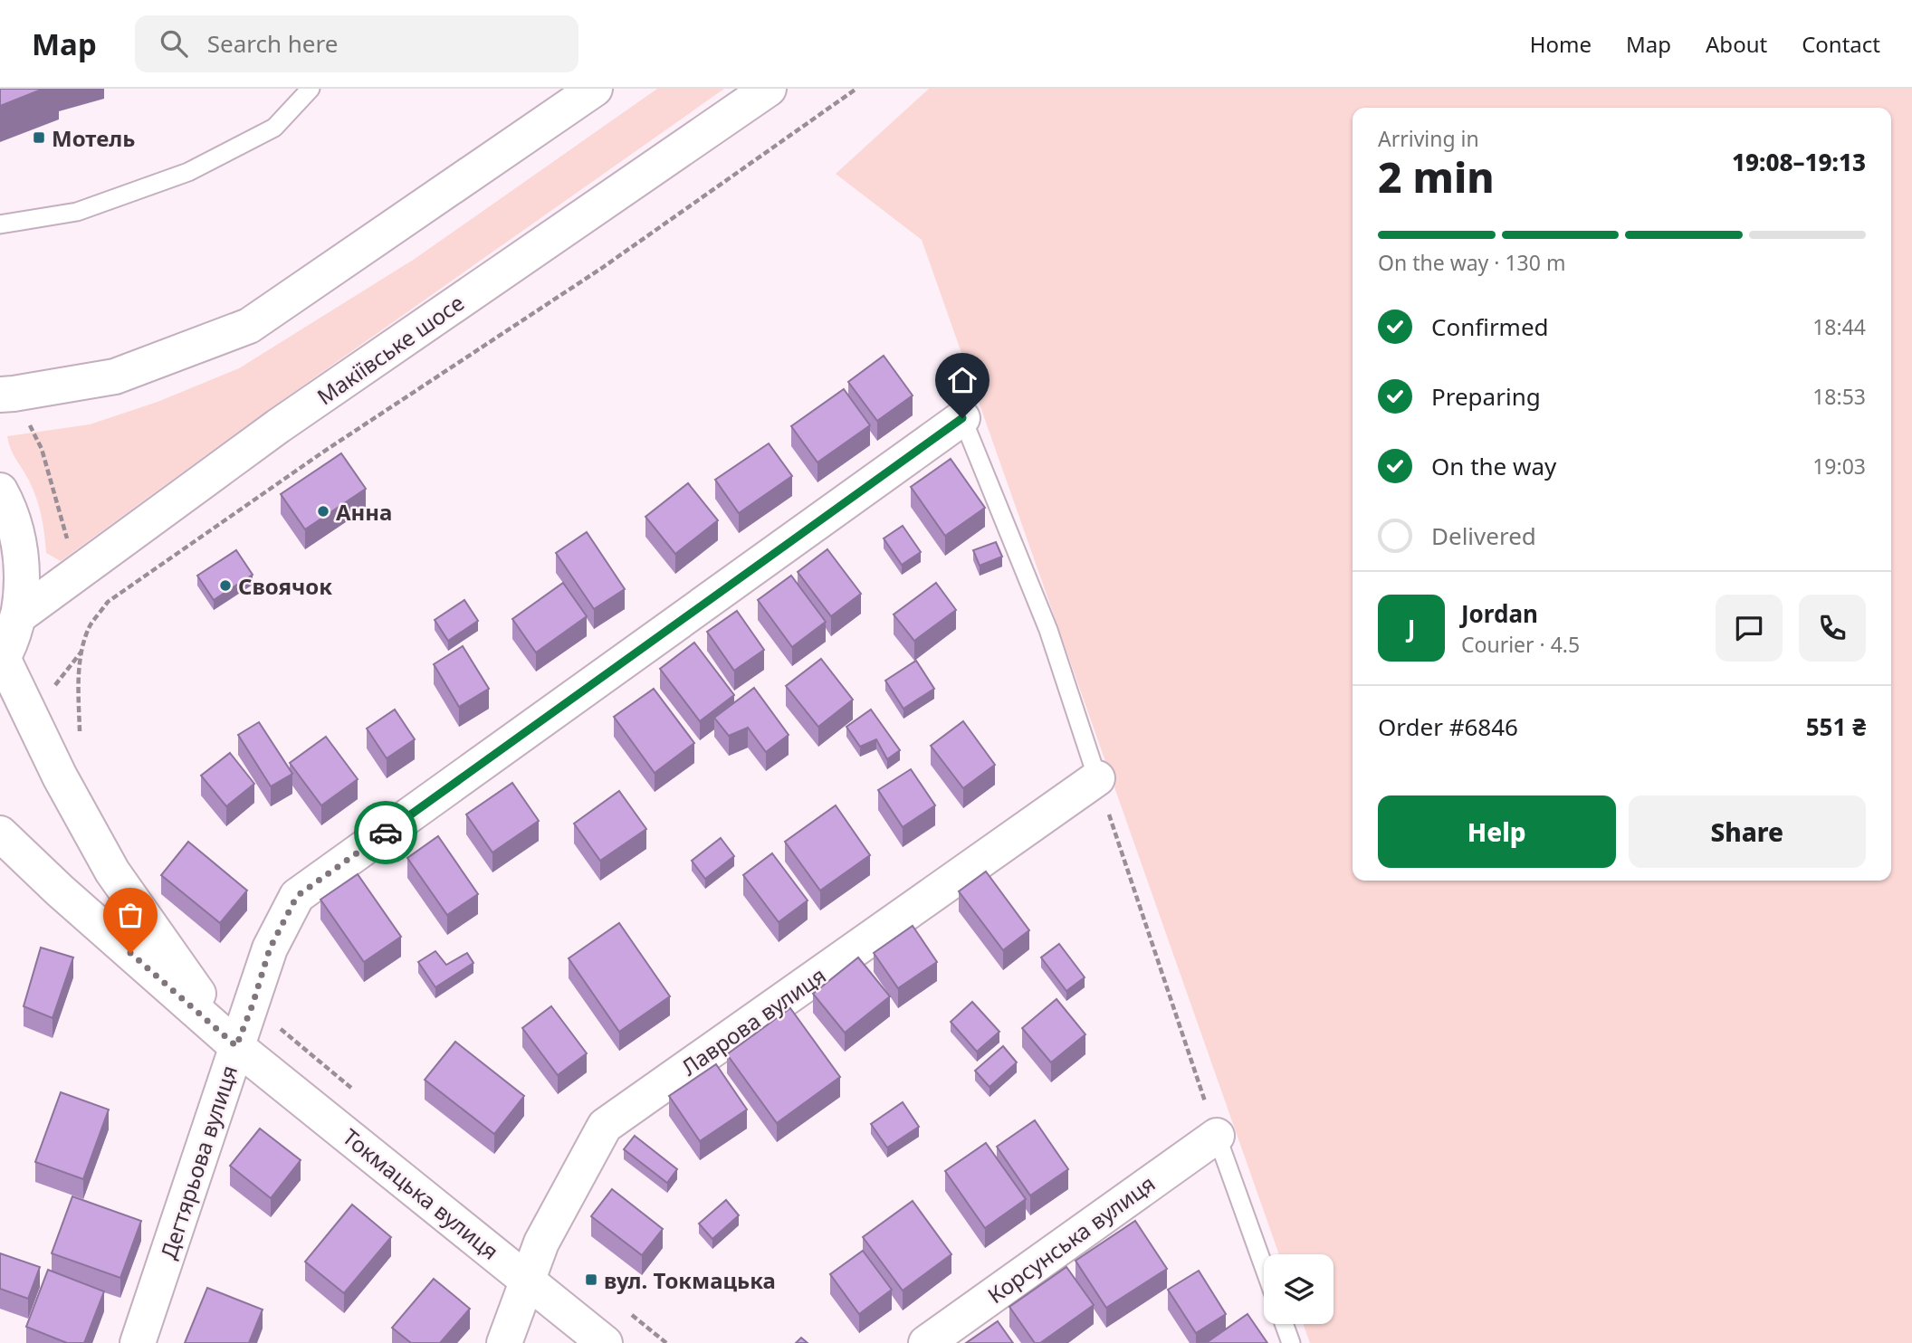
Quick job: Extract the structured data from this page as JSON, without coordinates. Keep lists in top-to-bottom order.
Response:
{
  "streets": {
    "street": [
      "Макіївське шосе",
      "Лаврова вулиця",
      "Дегтярьова вулиця",
      "Токмацька вулиця",
      "Корсунська вулиця"
    ]
  },
  "crossings": [
    ["Лаврова вулиця", "Токмацька вулиця"],
    ["Дегтярьова вулиця", "Токмацька вулиця"]
  ],
  "places": {
    "transit": ["Мотель", "вул. Токмацька"],
    "other": ["Анна", "Своячок"]
  },
  "page": {
    "header": "Map",
    "search": "Search here",
    "nav": [
      "Home",
      "Map",
      "About",
      "Contact"
    ],
    "heading": ["2 min", "Arriving in", "19:08–19:13"],
    "panel": [
      "Jordan",
      "Courier · 4.5",
      "Order #6846",
      "551 ₴"
    ],
    "bar": "On the way · 130 m",
    "list": [
      ["Confirmed", "18:44"],
      ["Preparing", "18:53"],
      ["On the way", "19:03"],
      "Delivered"
    ],
    "round": "J",
    "buttons": ["Help", "Share"]
  }
}
